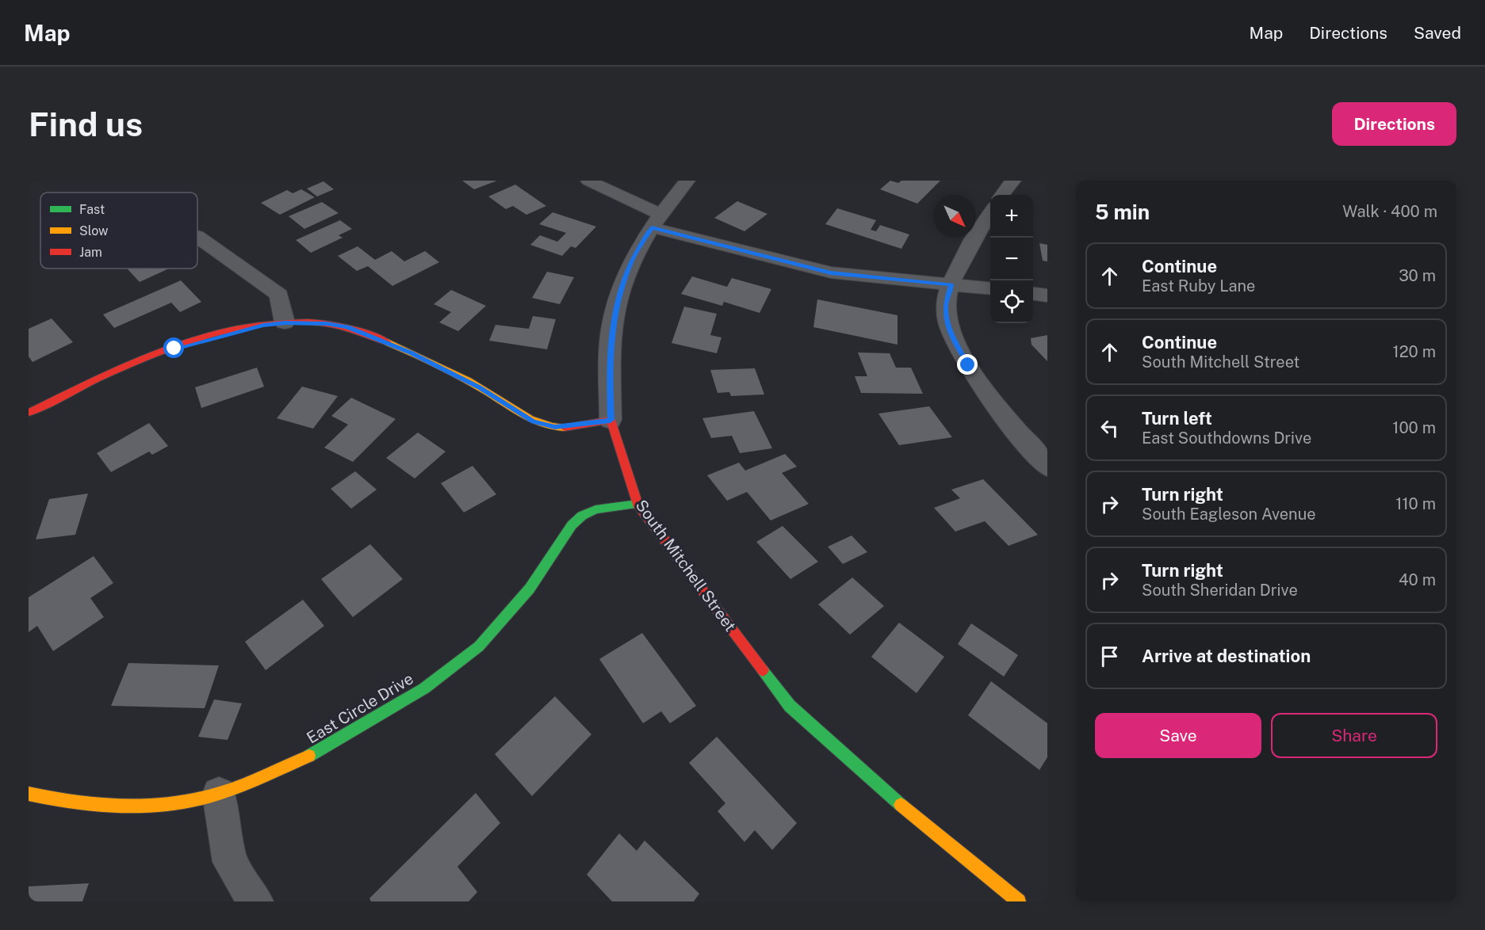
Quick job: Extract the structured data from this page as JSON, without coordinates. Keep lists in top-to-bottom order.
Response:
{
  "streets": {
    "street": ["South Mitchell Street", "East Circle Drive"]
  },
  "crossings": [
    ["South Mitchell Street", "East Circle Drive"]
  ],
  "legend": ["Fast", "Slow", "Jam"],
  "north": "bottom right",
  "page": {
    "header": "Map",
    "nav": ["Map", "Directions", "Saved"],
    "buttons": [
      "Directions",
      ["Save", "Share"]
    ],
    "title": "Find us",
    "heading": ["5 min", "Walk · 400 m"],
    "map_buttons": ["+", "−"],
    "list": [
      ["Continue", "East Ruby Lane", "30 m"],
      ["Continue", "South Mitchell Street", "120 m"],
      ["Turn left", "East Southdowns Drive", "100 m"],
      ["Turn right", "South Eagleson Avenue", "110 m"],
      ["Turn right", "South Sheridan Drive", "40 m"],
      "Arrive at destination"
    ]
  }
}
